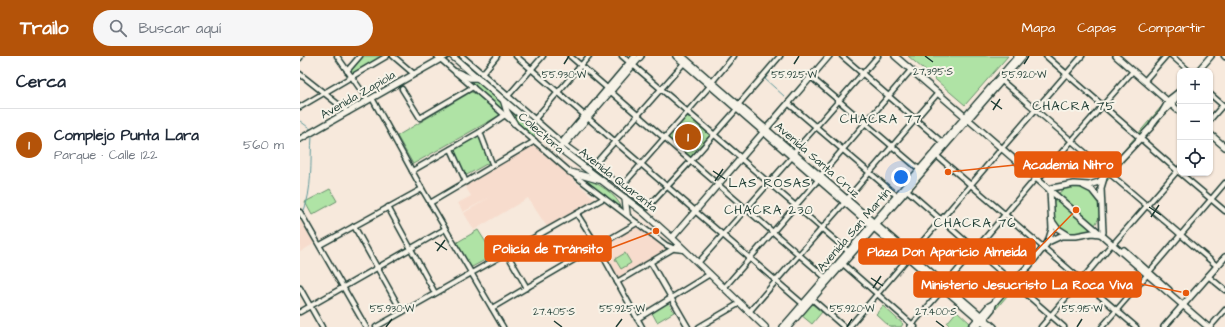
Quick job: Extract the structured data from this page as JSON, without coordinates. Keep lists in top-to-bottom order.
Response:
{
  "streets": {
    "highway": ["Avenida Quaranta"],
    "main road": ["Avenida Zapiola", "Avenida Santa Cruz", "Avenida San Martín"],
    "street": ["Colectora"]
  },
  "crossings": [
    ["Avenida Zapiola", "Colectora"],
    ["Colectora", "Avenida Quaranta"],
    ["Avenida Santa Cruz", "Avenida San Martín"]
  ],
  "districts": [
    "CHACRA 75",
    "CHACRA 77",
    "LAS ROSAS",
    "CHACRA 230",
    "CHACRA 76"
  ],
  "places": [
    "Academia Nitro",
    "Plaza Don Aparicio Almeida",
    "Policía de Tránsito",
    "Ministerio Jesucristo La Roca Viva"
  ],
  "page": {
    "header": "Trailo",
    "search": "Buscar aquí",
    "nav": ["Mapa", "Capas", "Compartir"],
    "heading": "Cerca",
    "map_buttons": ["+", "−"],
    "list": [
      {
        "mark": "1",
        "name": "Complejo Punta Lara",
        "note": "Parque · Calle 122",
        "value": "560 m"
      }
    ],
    "pins": "1"
  },
  "coordinates": [
    "27.395°S",
    "55.925°W",
    "55.920°W",
    "55.930°W",
    "55.915°W",
    "27.405°S",
    "27.400°S"
  ]
}
